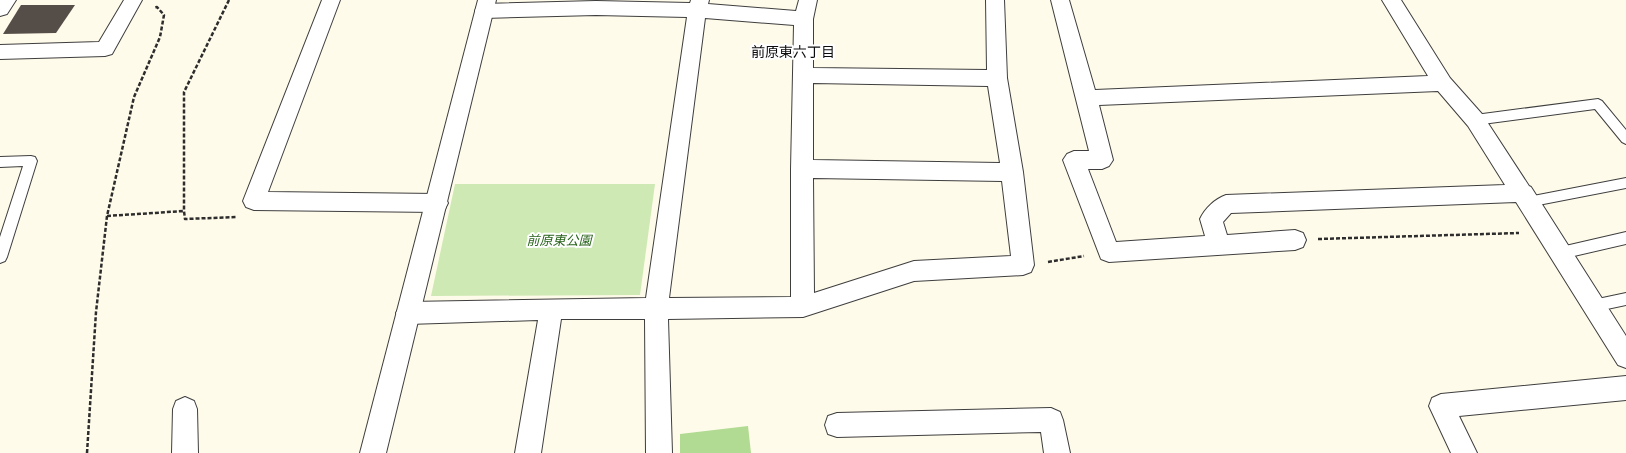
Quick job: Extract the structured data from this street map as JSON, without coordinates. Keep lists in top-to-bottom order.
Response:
{
  "districts": ["前原東六丁目"],
  "parks": ["前原東公園"]
}
